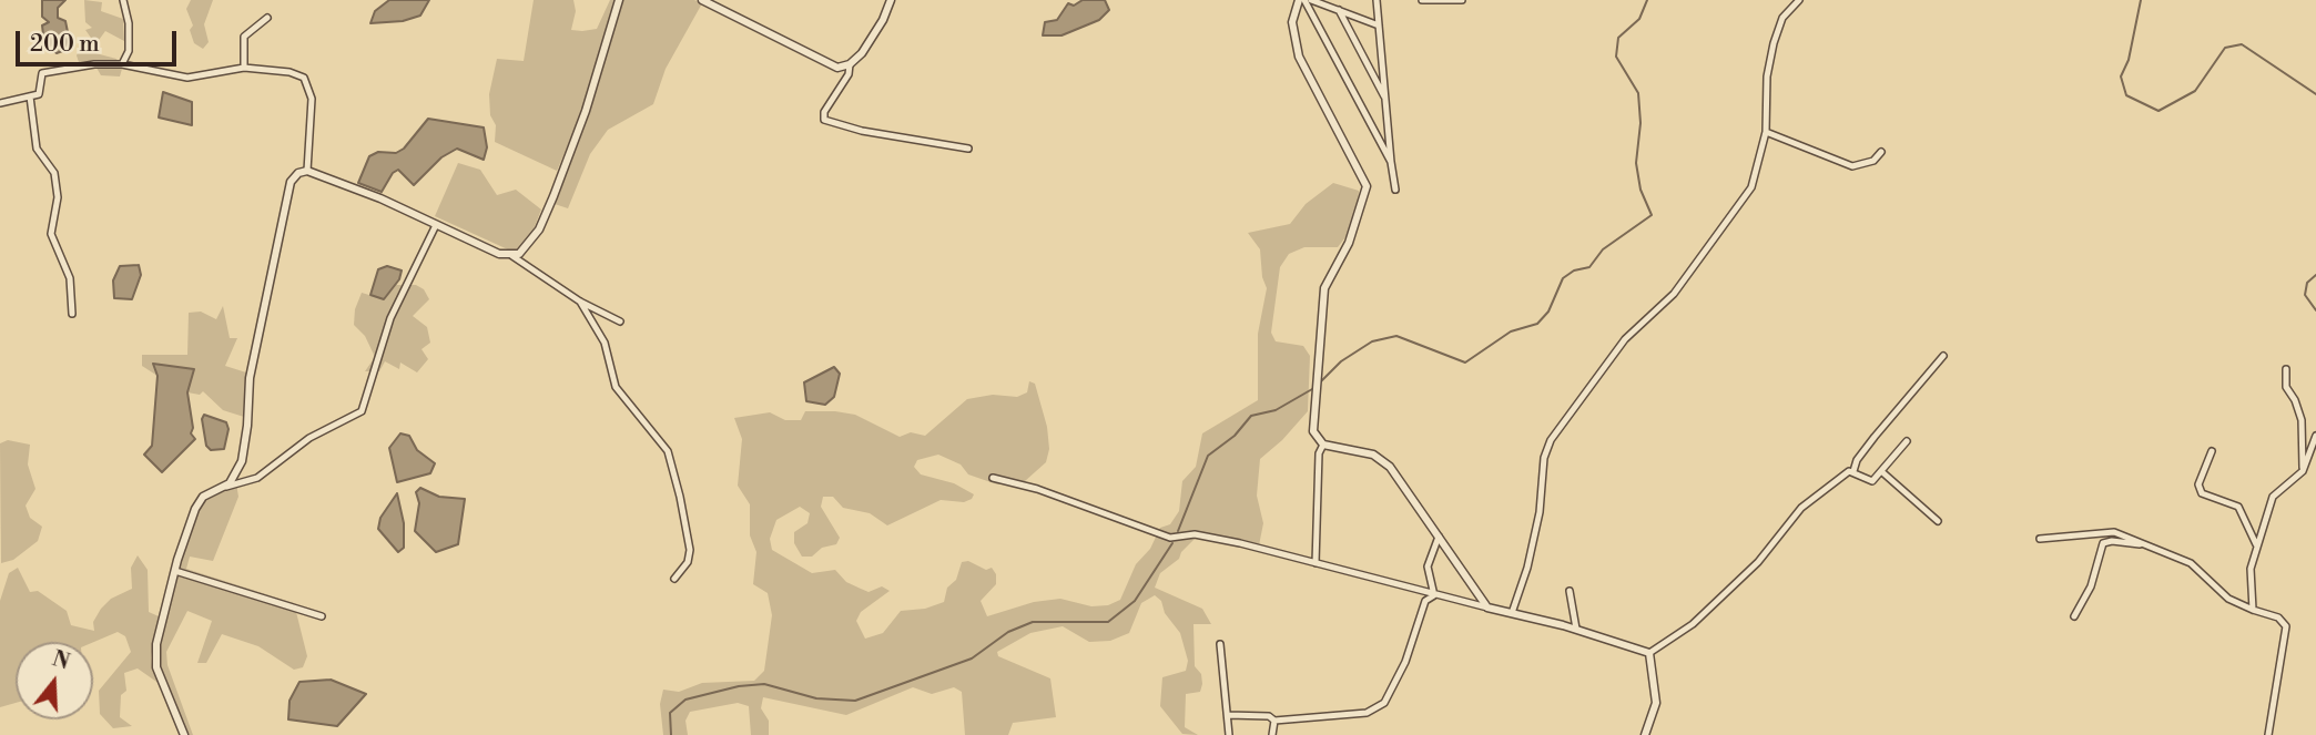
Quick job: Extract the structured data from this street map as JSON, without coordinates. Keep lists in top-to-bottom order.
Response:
{
  "scale_bar": "200 m",
  "north": "top"
}
